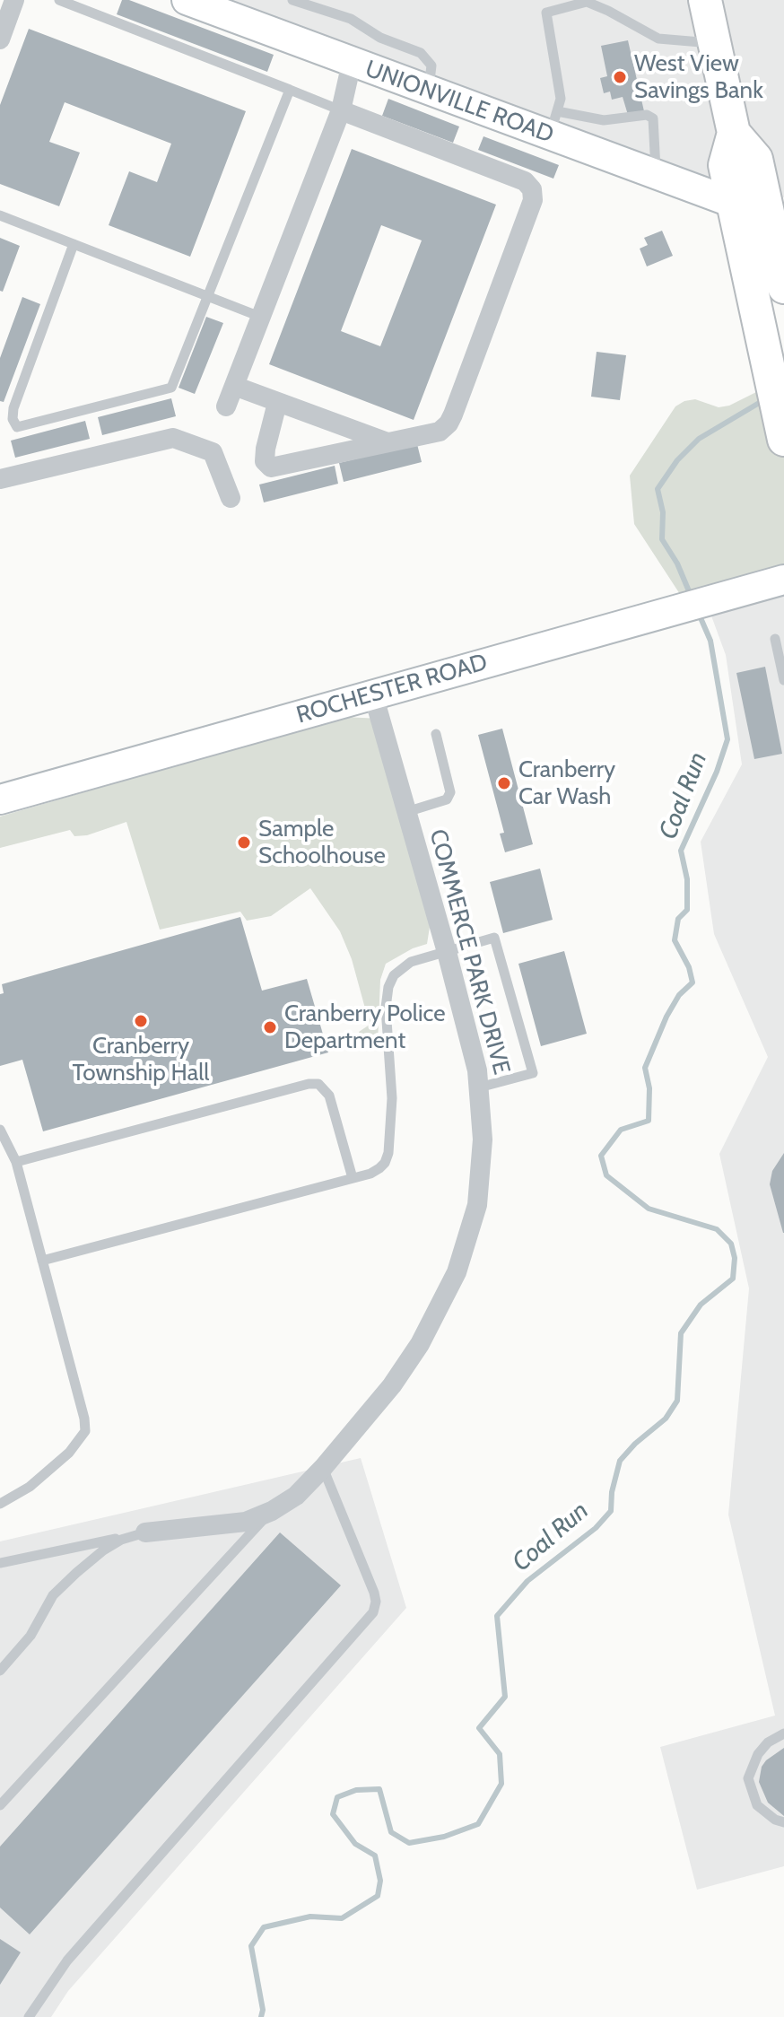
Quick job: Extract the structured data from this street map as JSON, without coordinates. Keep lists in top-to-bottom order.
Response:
{
  "streets": {
    "street": ["UNIONVILLE ROAD", "ROCHESTER ROAD", "COMMERCE PARK DRIVE"]
  },
  "crossings": [
    ["ROCHESTER ROAD", "COMMERCE PARK DRIVE"]
  ],
  "water": ["Coal Run"],
  "places": [
    "West View Savings Bank",
    "Cranberry Car Wash",
    "Sample Schoolhouse",
    "Cranberry Township Hall",
    "Cranberry Police Department"
  ]
}
